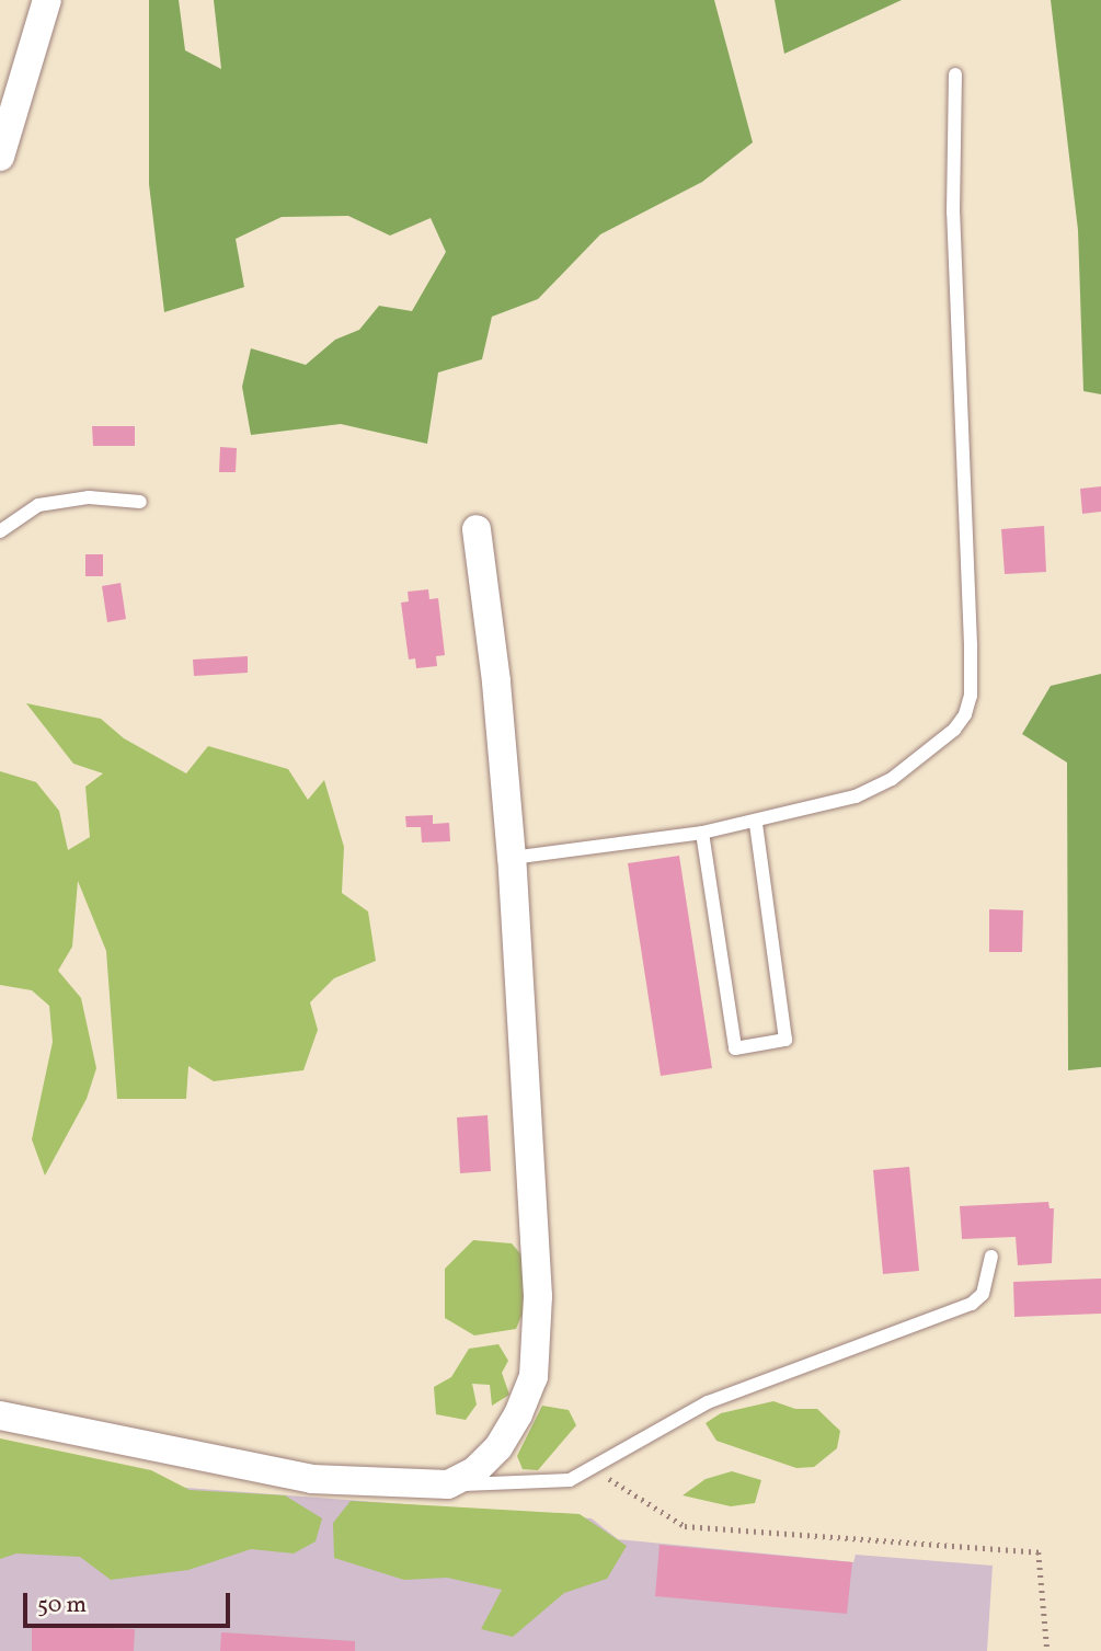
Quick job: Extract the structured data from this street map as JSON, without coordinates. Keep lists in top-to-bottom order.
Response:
{
  "scale_bar": "50 m"
}
